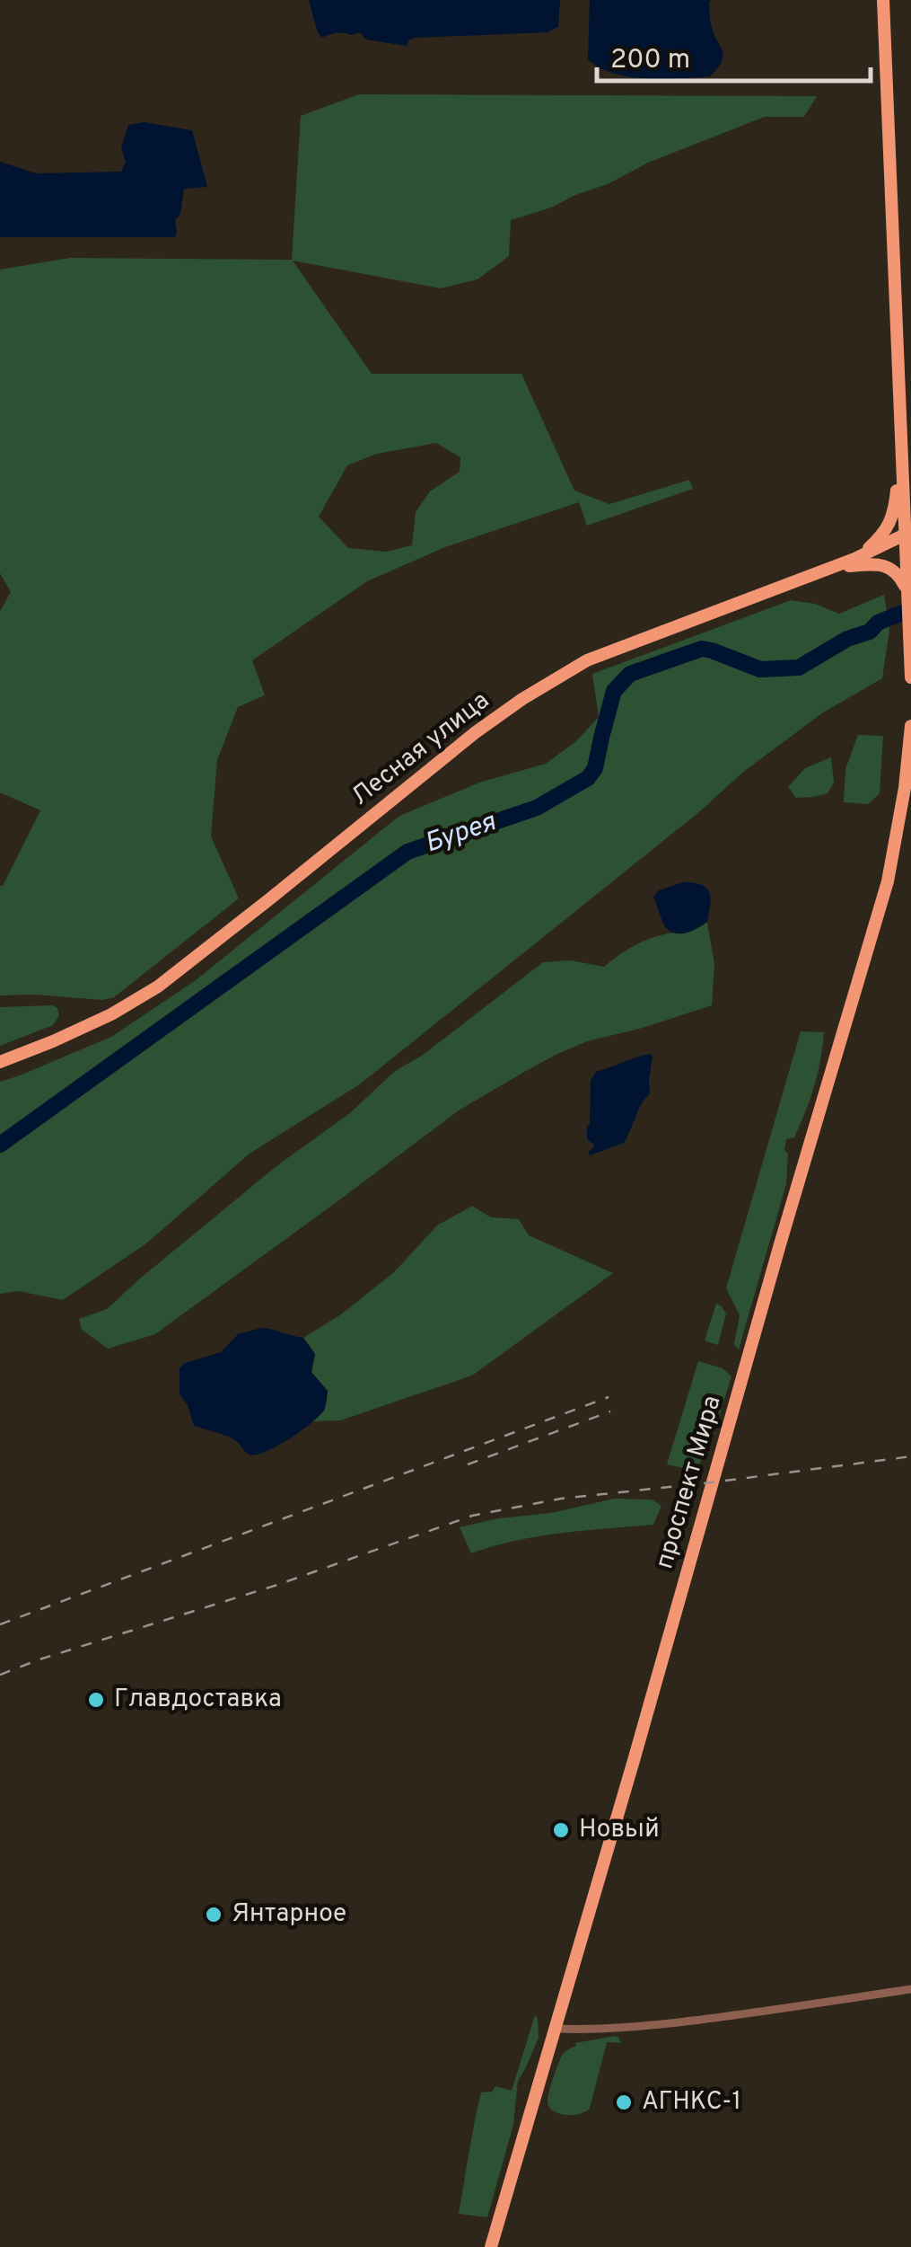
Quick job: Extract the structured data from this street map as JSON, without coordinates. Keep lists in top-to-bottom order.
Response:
{
  "streets": {
    "main road": ["Лесная улица", "проспект Мира"]
  },
  "water": ["Бурея"],
  "places": [
    "Главдоставка",
    "Новый",
    "Янтарное",
    "АГНКС-1"
  ],
  "scale_bar": "200 m"
}
